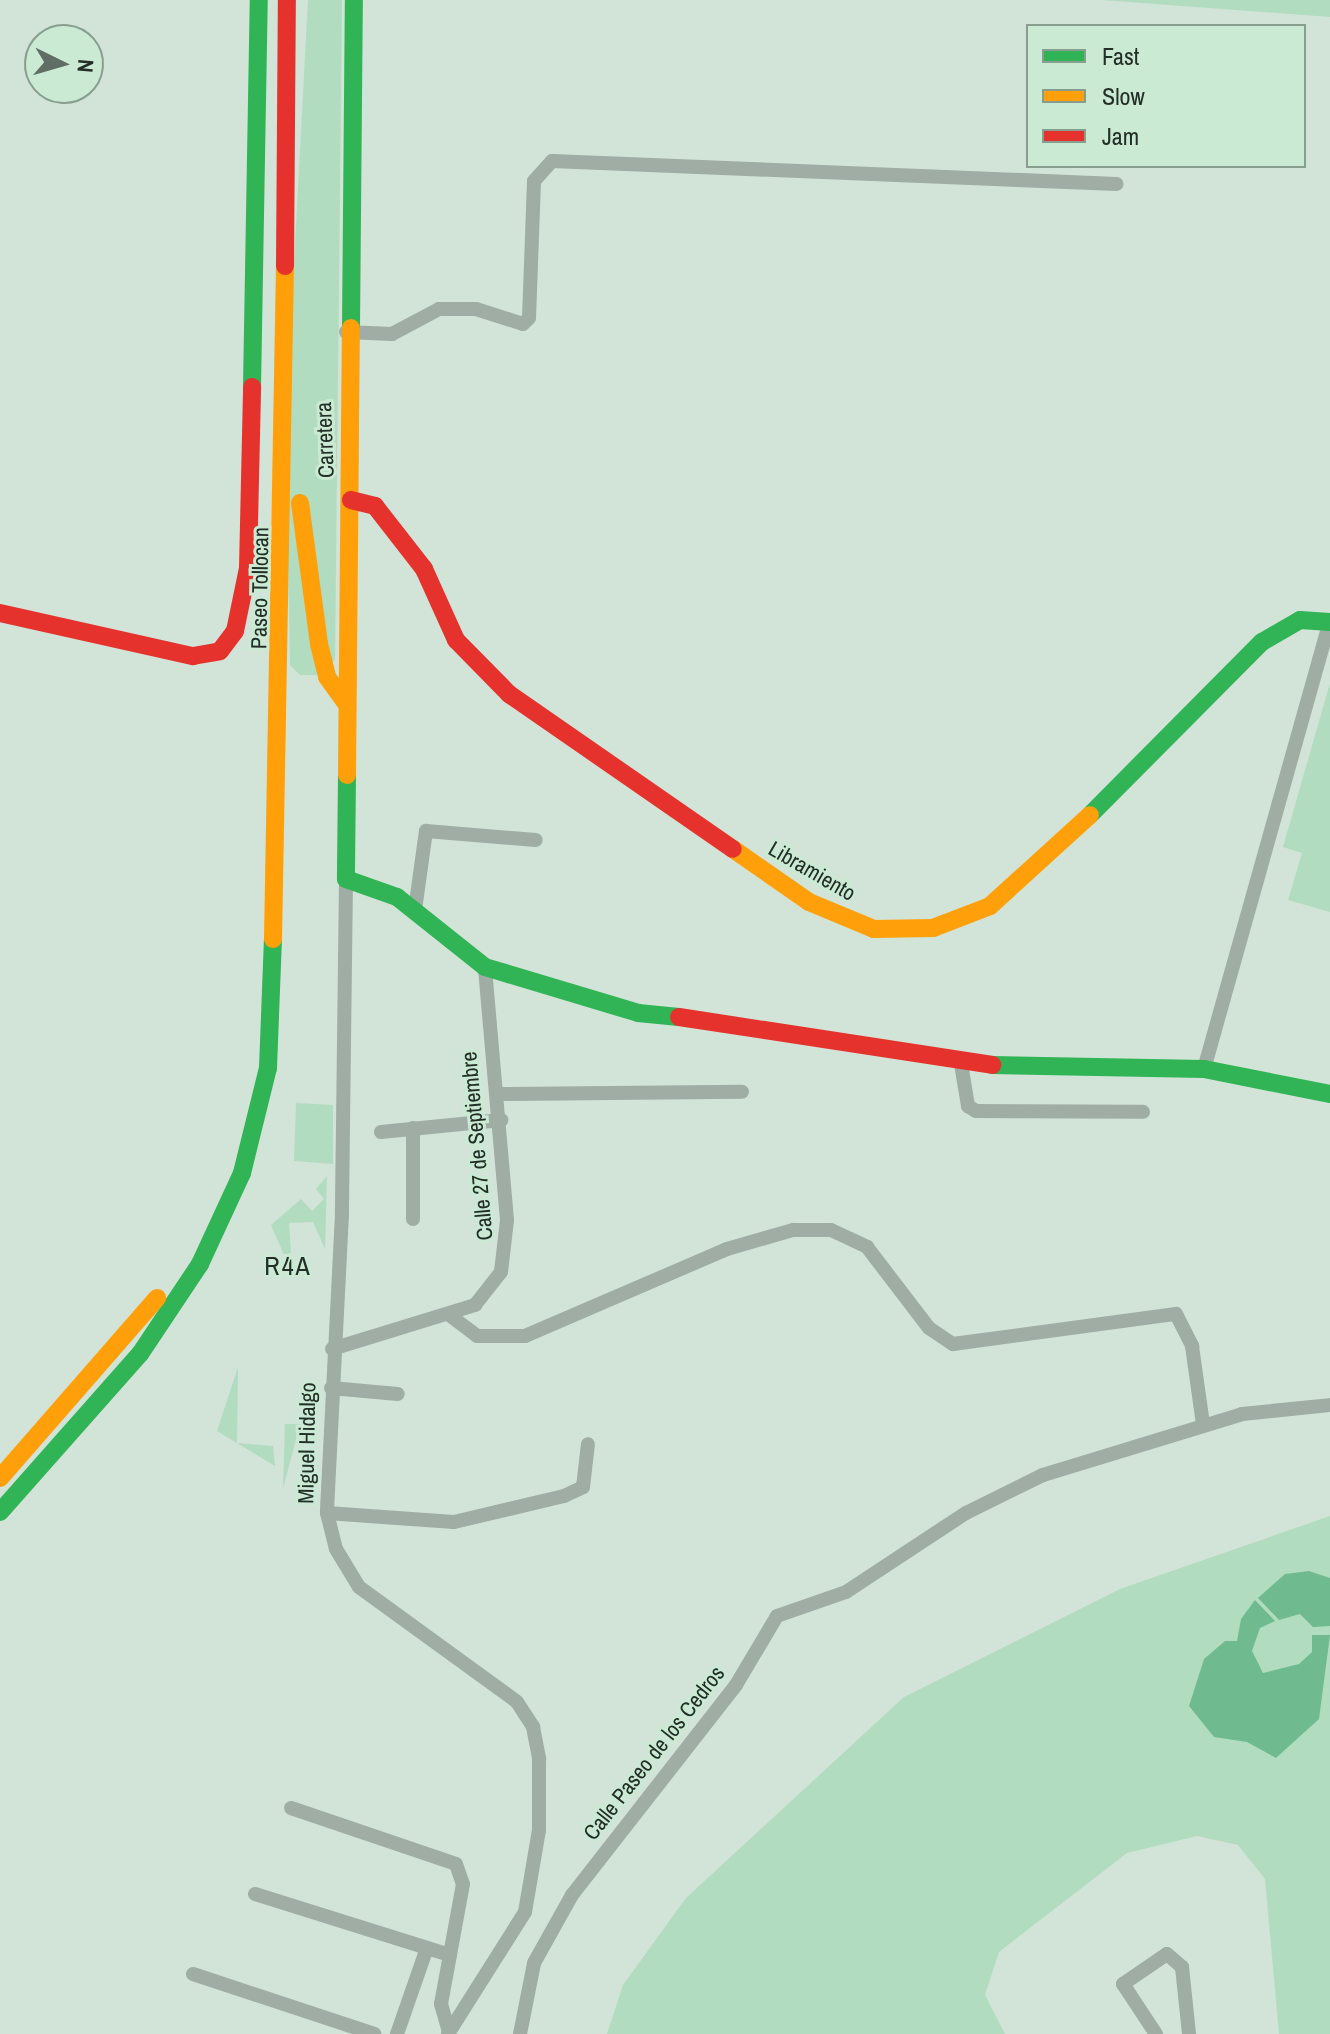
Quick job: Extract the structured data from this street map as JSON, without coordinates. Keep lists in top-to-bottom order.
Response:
{
  "streets": {
    "main road": ["Carretera", "Paseo Tollocan", "Libramiento"],
    "street": ["Calle 27 de Septiembre", "Miguel Hidalgo", "Calle Paseo de los Cedros"]
  },
  "crossings": [
    ["Carretera", "Libramiento"],
    ["Carretera", "Miguel Hidalgo"],
    ["Calle 27 de Septiembre", "Miguel Hidalgo"]
  ],
  "districts": ["R4A"],
  "legend": ["Fast", "Slow", "Jam"],
  "north": "right"
}
